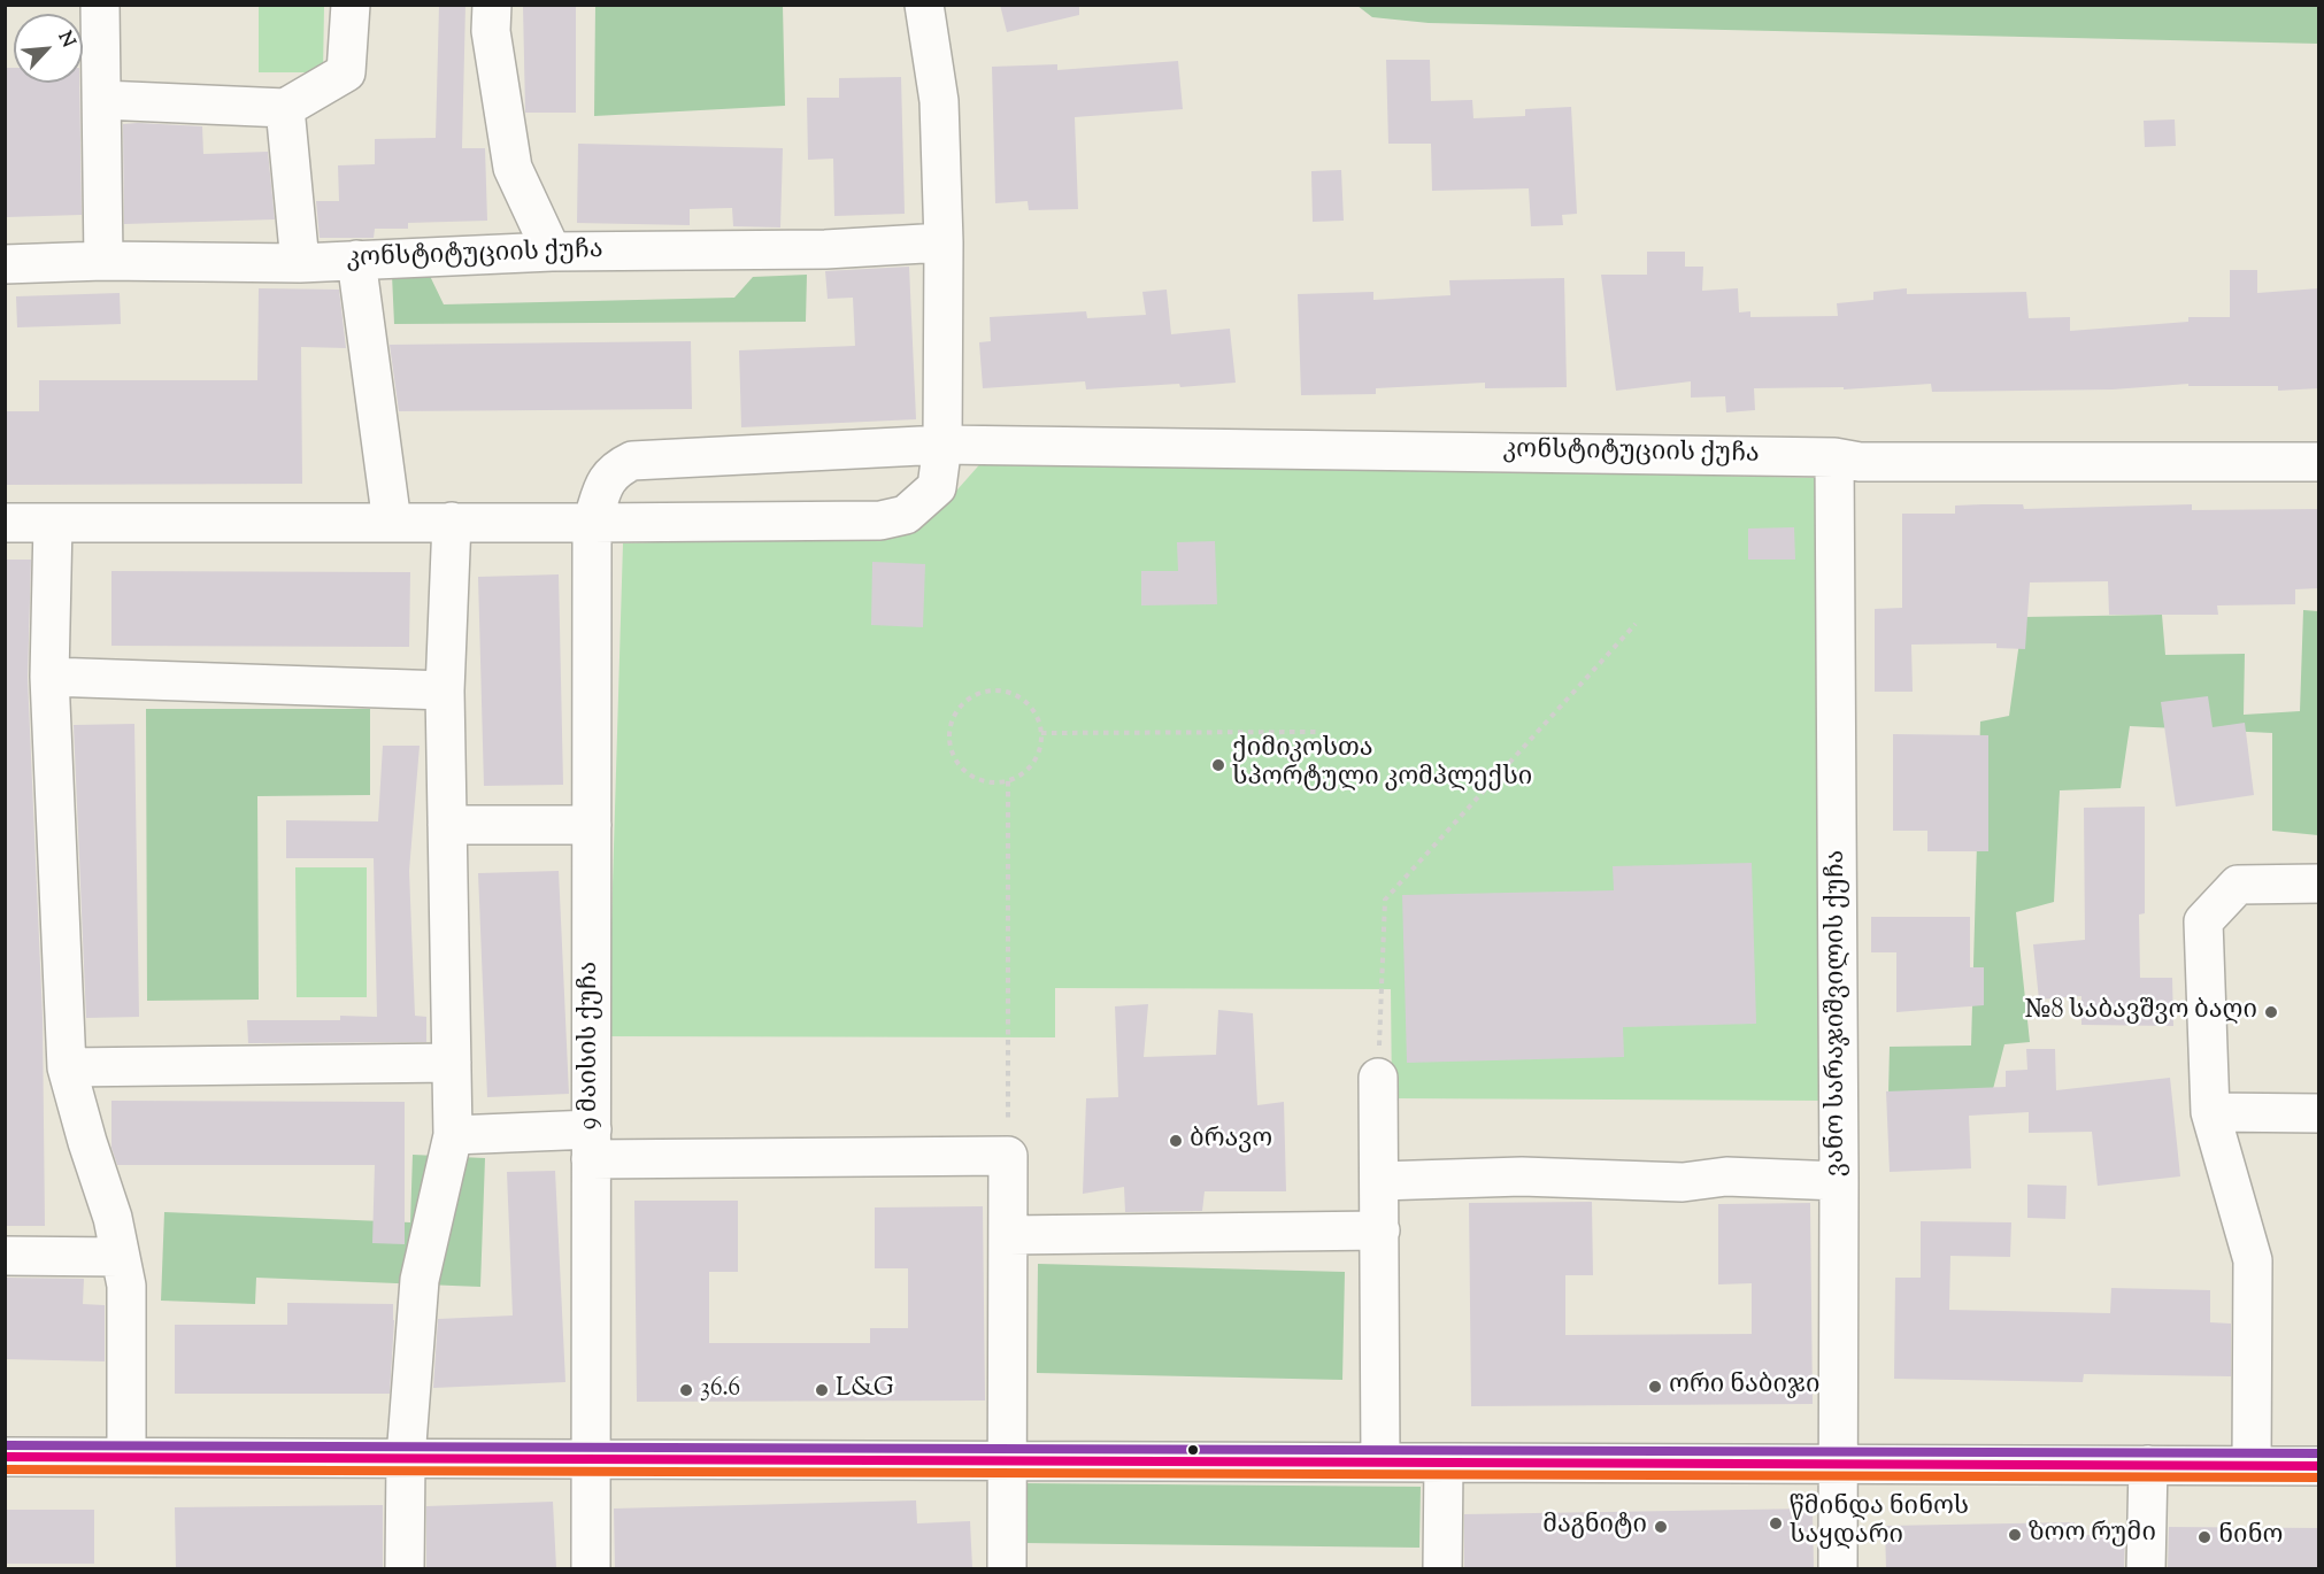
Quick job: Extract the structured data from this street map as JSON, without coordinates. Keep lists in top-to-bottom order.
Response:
{
  "streets": {
    "street": ["კონსტიტუციის ქუჩა", "ვანო სარაჯიშვილის ქუჩა", "9 მაისის ქუჩა"]
  },
  "crossings": [
    ["კონსტიტუციის ქუჩა", "ვანო სარაჯიშვილის ქუჩა"],
    ["კონსტიტუციის ქუჩა", "9 მაისის ქუჩა"]
  ],
  "places": [
    "ქიმიკოსთა სპორტული კომპლექსი",
    "№8 საბავშვო ბაღი",
    "ბრავო",
    "ორი ნაბიჯი",
    "36.6",
    "L&G",
    "წმინდა ნინოს საყდარი",
    "მაგნიტი",
    "ზოო რუმი",
    "ნინო"
  ],
  "north": "top right"
}
